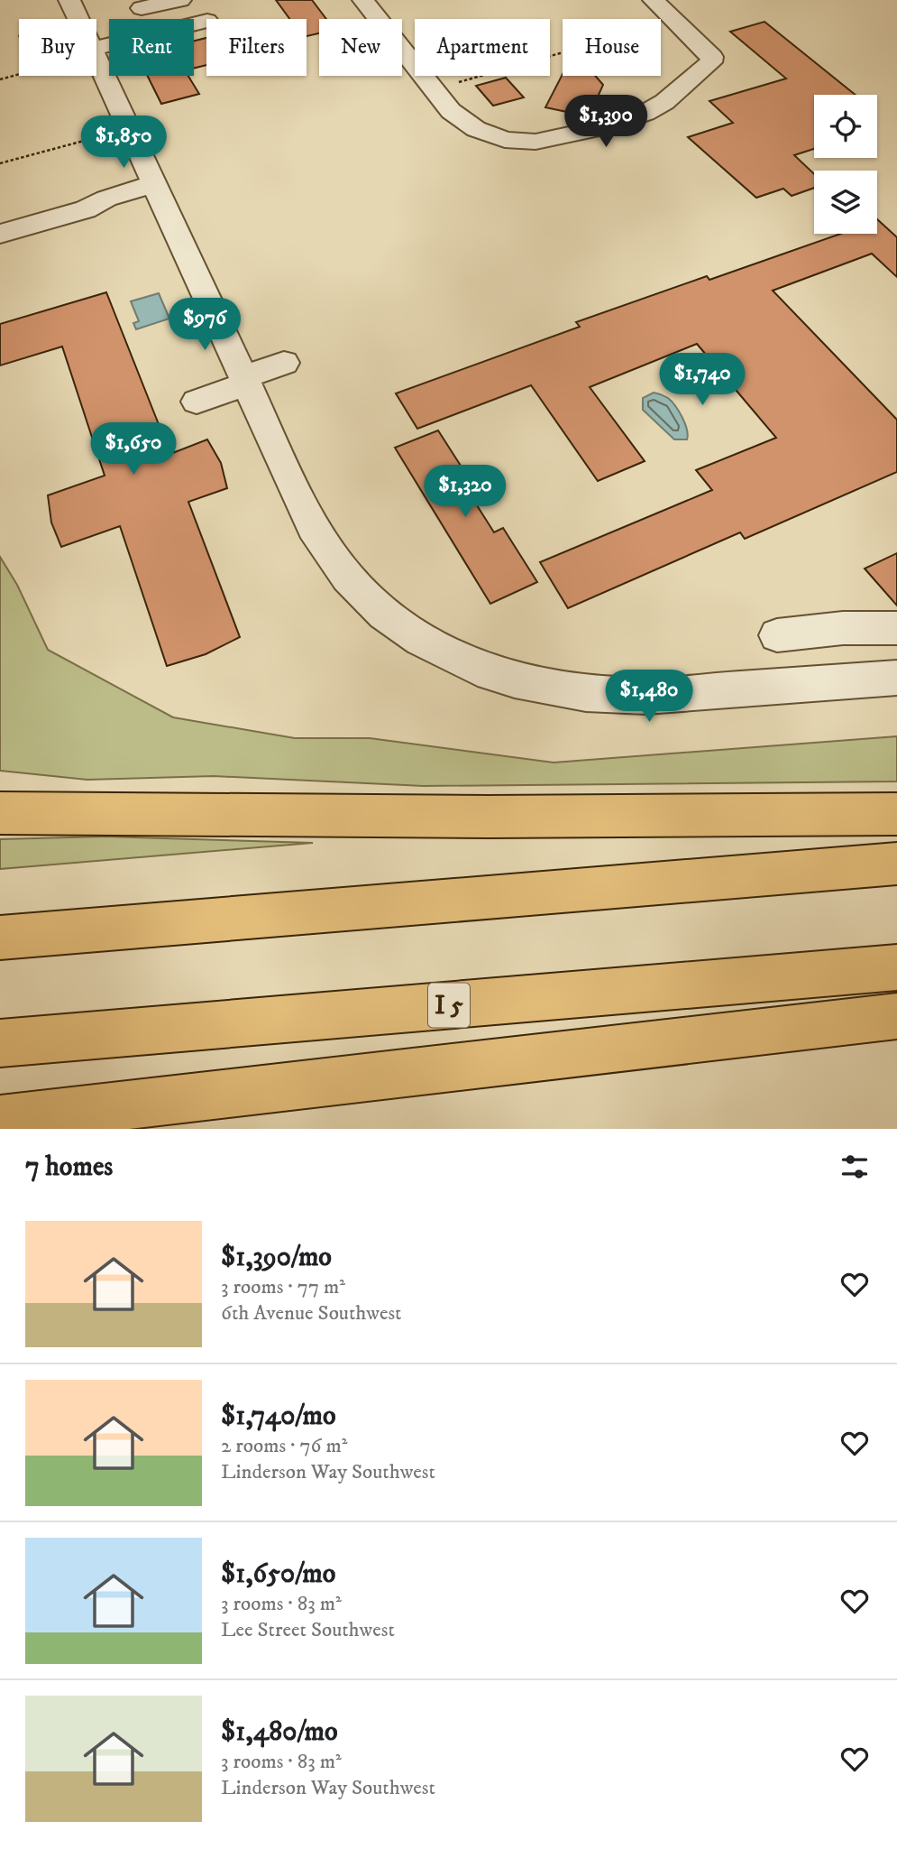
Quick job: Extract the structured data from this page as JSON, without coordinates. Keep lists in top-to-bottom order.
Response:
{
  "streets": {
    "highway": ["I 5"]
  },
  "page": {
    "chip": [
      "Buy",
      "Rent",
      "Filters",
      "New",
      "Apartment",
      "House"
    ],
    "price": [
      "$1,390",
      "$1,850",
      "$976",
      "$1,740",
      "$1,650",
      "$1,320",
      "$1,480"
    ],
    "heading": "7 homes",
    "list": [
      {
        "name": "$1,390/mo",
        "note": "3 rooms · 77 m² · 6th Avenue Southwest"
      },
      {
        "name": "$1,740/mo",
        "note": "2 rooms · 76 m² · Linderson Way Southwest"
      },
      {
        "name": "$1,650/mo",
        "note": "3 rooms · 83 m² · Lee Street Southwest"
      },
      {
        "name": "$1,480/mo",
        "note": "3 rooms · 83 m² · Linderson Way Southwest"
      }
    ]
  }
}
